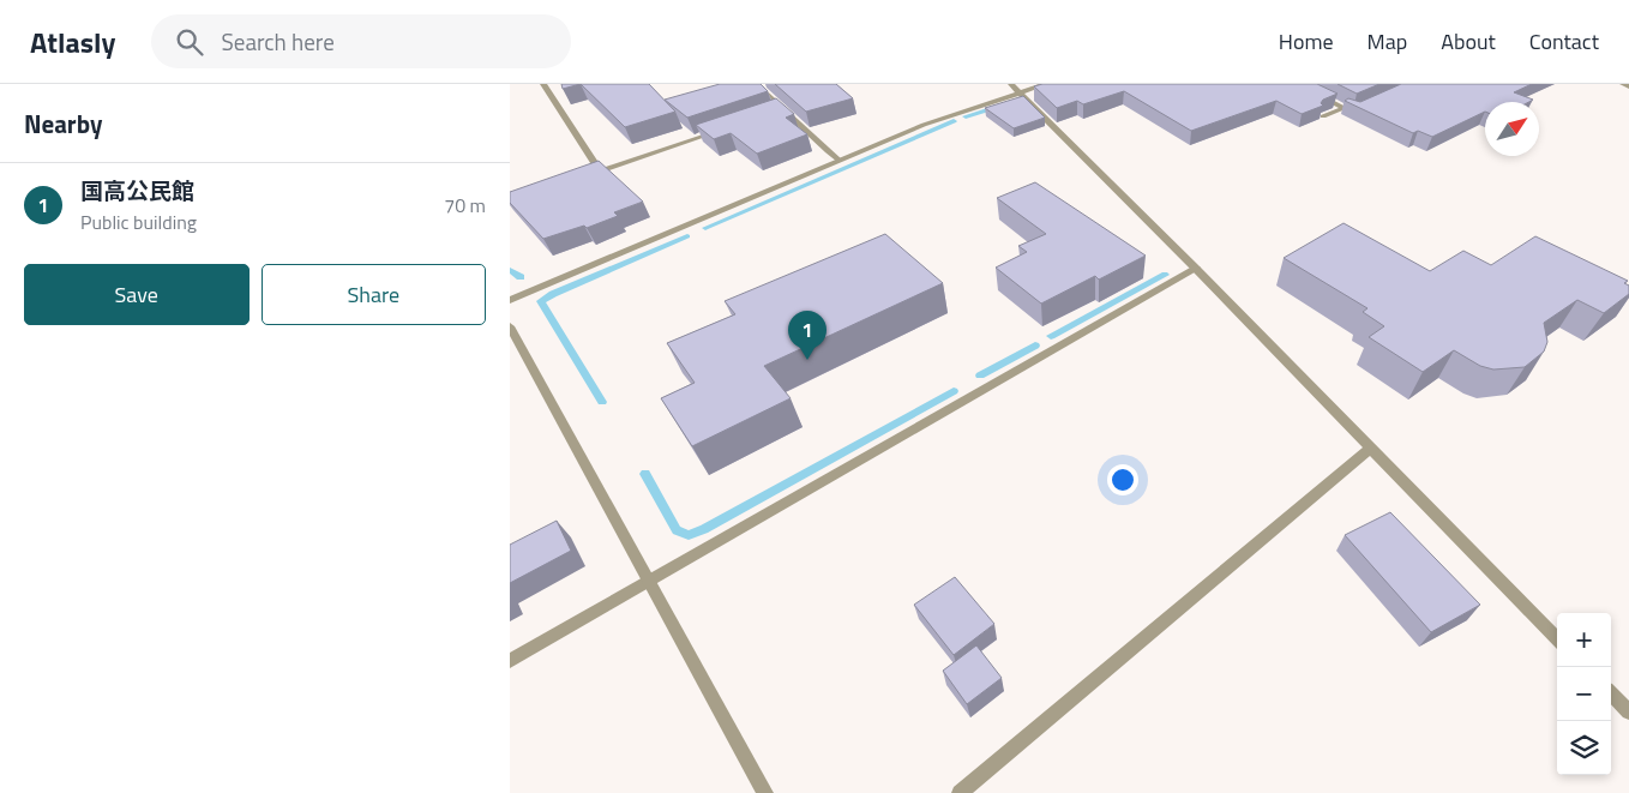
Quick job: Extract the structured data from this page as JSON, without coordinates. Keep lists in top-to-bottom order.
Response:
{
  "north": "top right",
  "page": {
    "header": "Atlasly",
    "search": "Search here",
    "nav": [
      "Home",
      "Map",
      "About",
      "Contact"
    ],
    "heading": "Nearby",
    "list": [
      {
        "mark": "1",
        "name": "国高公民館",
        "note": "Public building",
        "value": "70 m"
      }
    ],
    "buttons": ["Save", "Share"],
    "pins": "1",
    "map_buttons": ["+", "−"]
  }
}
